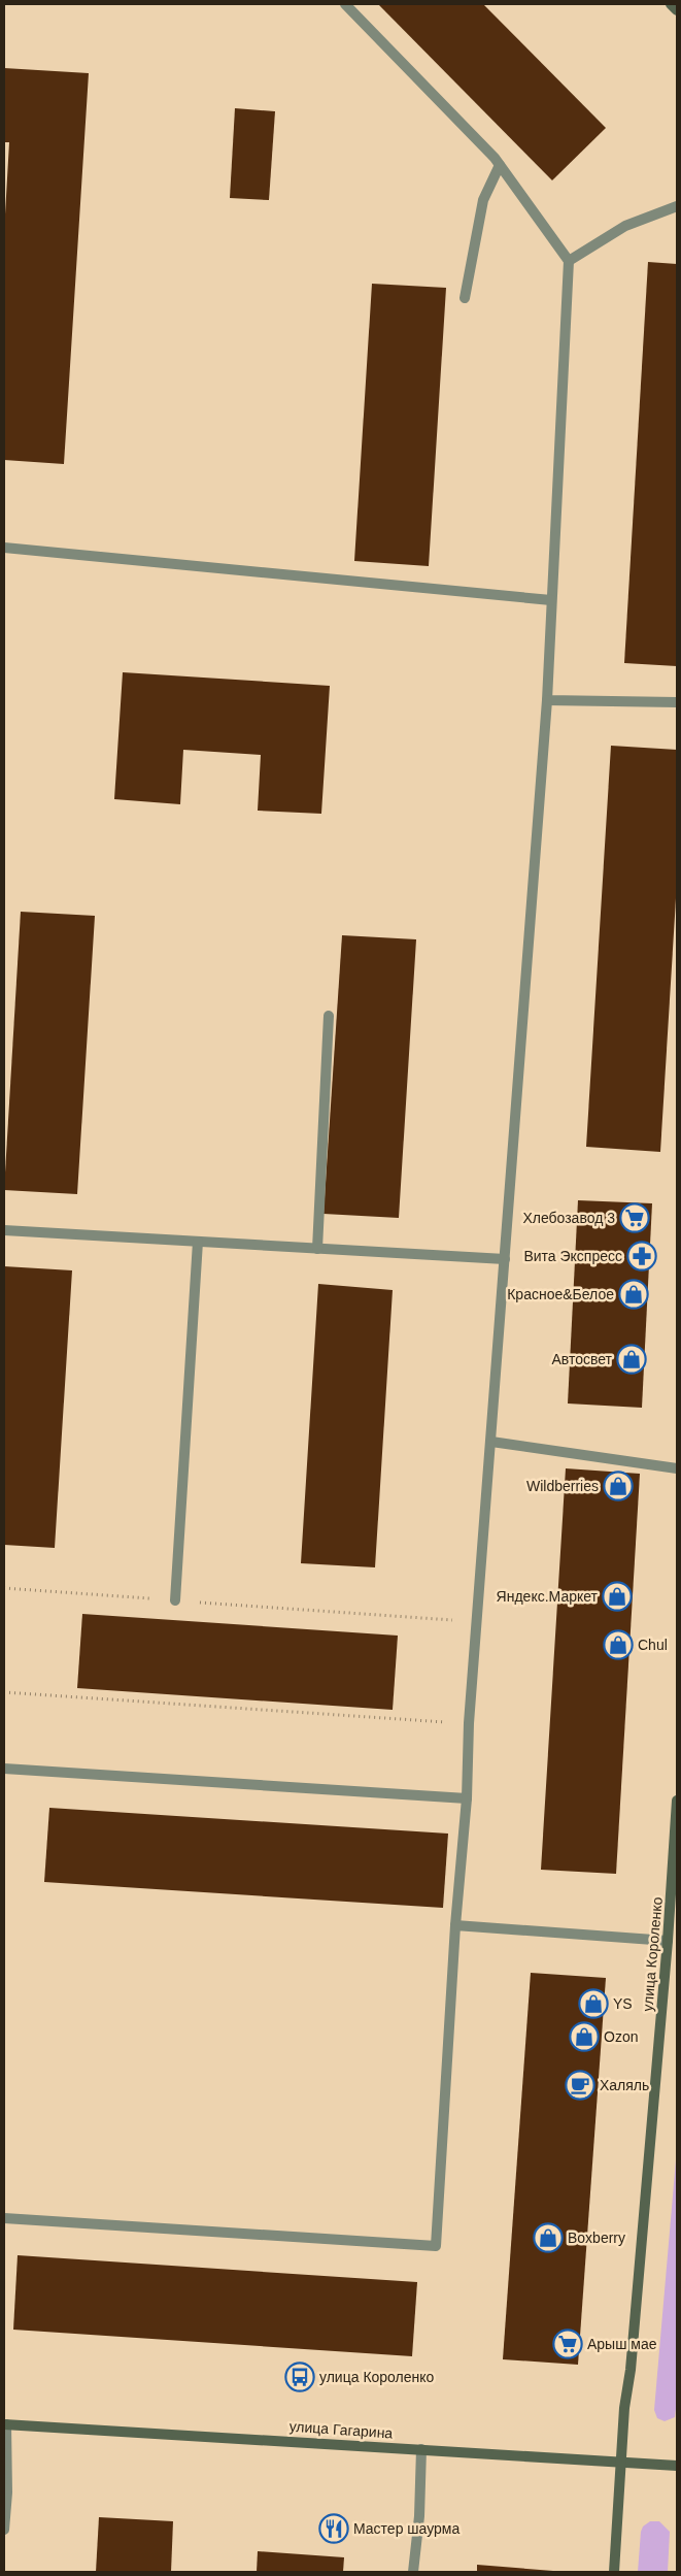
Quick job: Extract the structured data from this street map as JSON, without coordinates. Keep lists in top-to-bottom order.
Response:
{
  "streets": {
    "street": ["улица Короленко", "улица Гагарина"]
  },
  "crossings": [
    ["улица Короленко", "улица Гагарина"]
  ],
  "places": {
    "supermarket": ["Хлебозавод 3", "Арыш мае"],
    "pharmacy": ["Вита Экспресс"],
    "shop": [
      "Красное&Белое",
      "Автосвет",
      "Wildberries",
      "Яндекс.Маркет",
      "Chul",
      "YS",
      "Ozon",
      "Boxberry"
    ],
    "cafe": ["Халяль"],
    "bus stop": ["улица Короленко"],
    "restaurant": ["Мастер шаурма"]
  }
}
